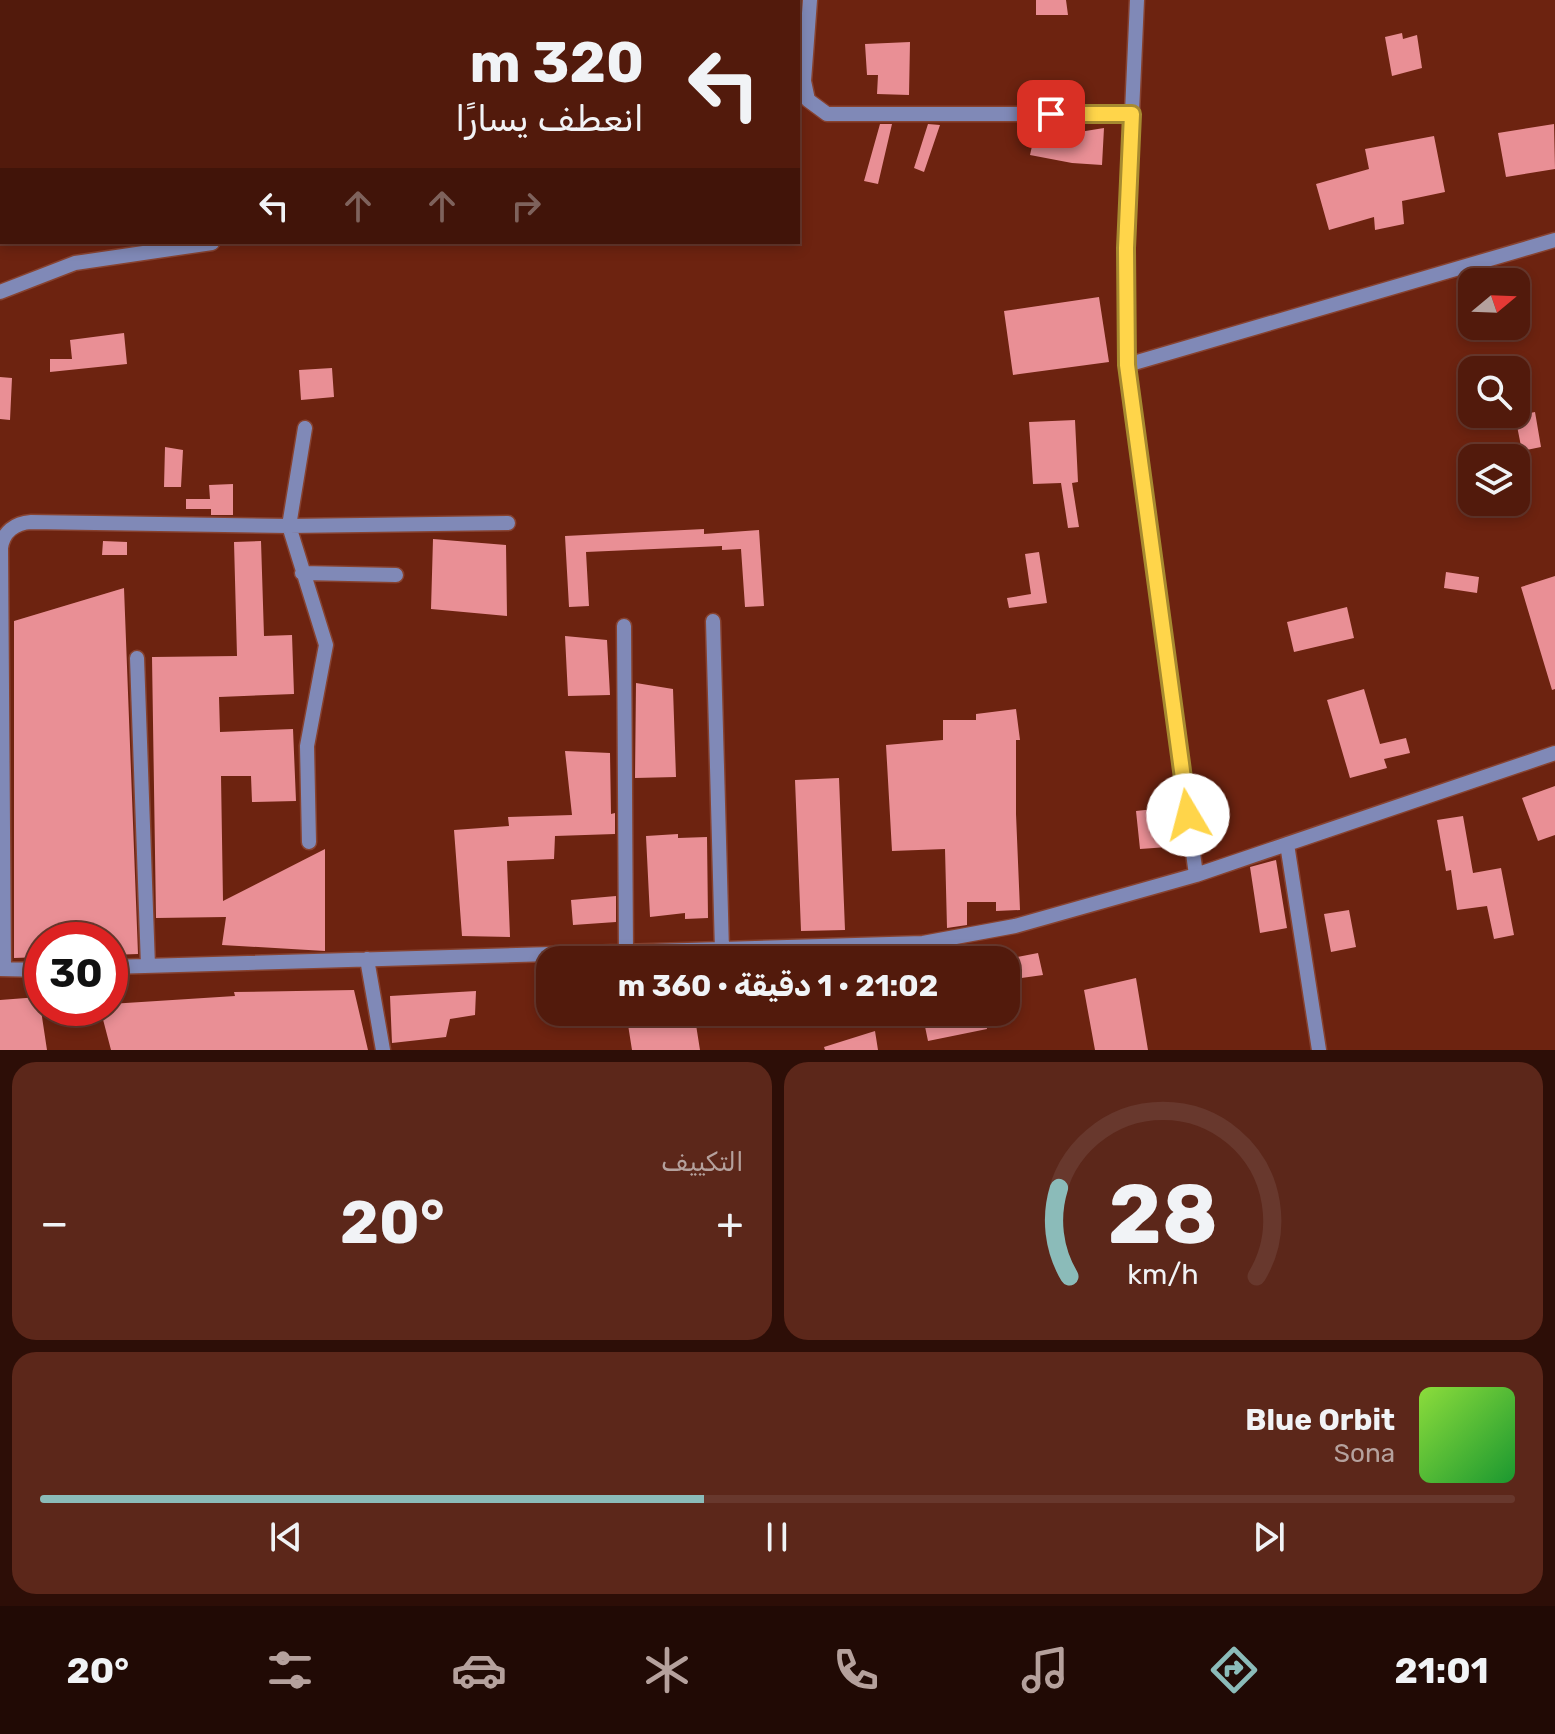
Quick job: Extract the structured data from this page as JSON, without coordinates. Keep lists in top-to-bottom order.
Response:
{
  "north": "right",
  "page": {
    "turn": ["320 m", "انعطف يسارًا"],
    "limit": "30",
    "trip": "21:02 · 1 دقيقة · 360 m",
    "tile": "التكييف",
    "heat": ["−", "20°", "+"],
    "song": ["Blue Orbit", "Sona"],
    "tabs": ["21:01", "20°"],
    "gauge": ["28", "km/h"]
  }
}
